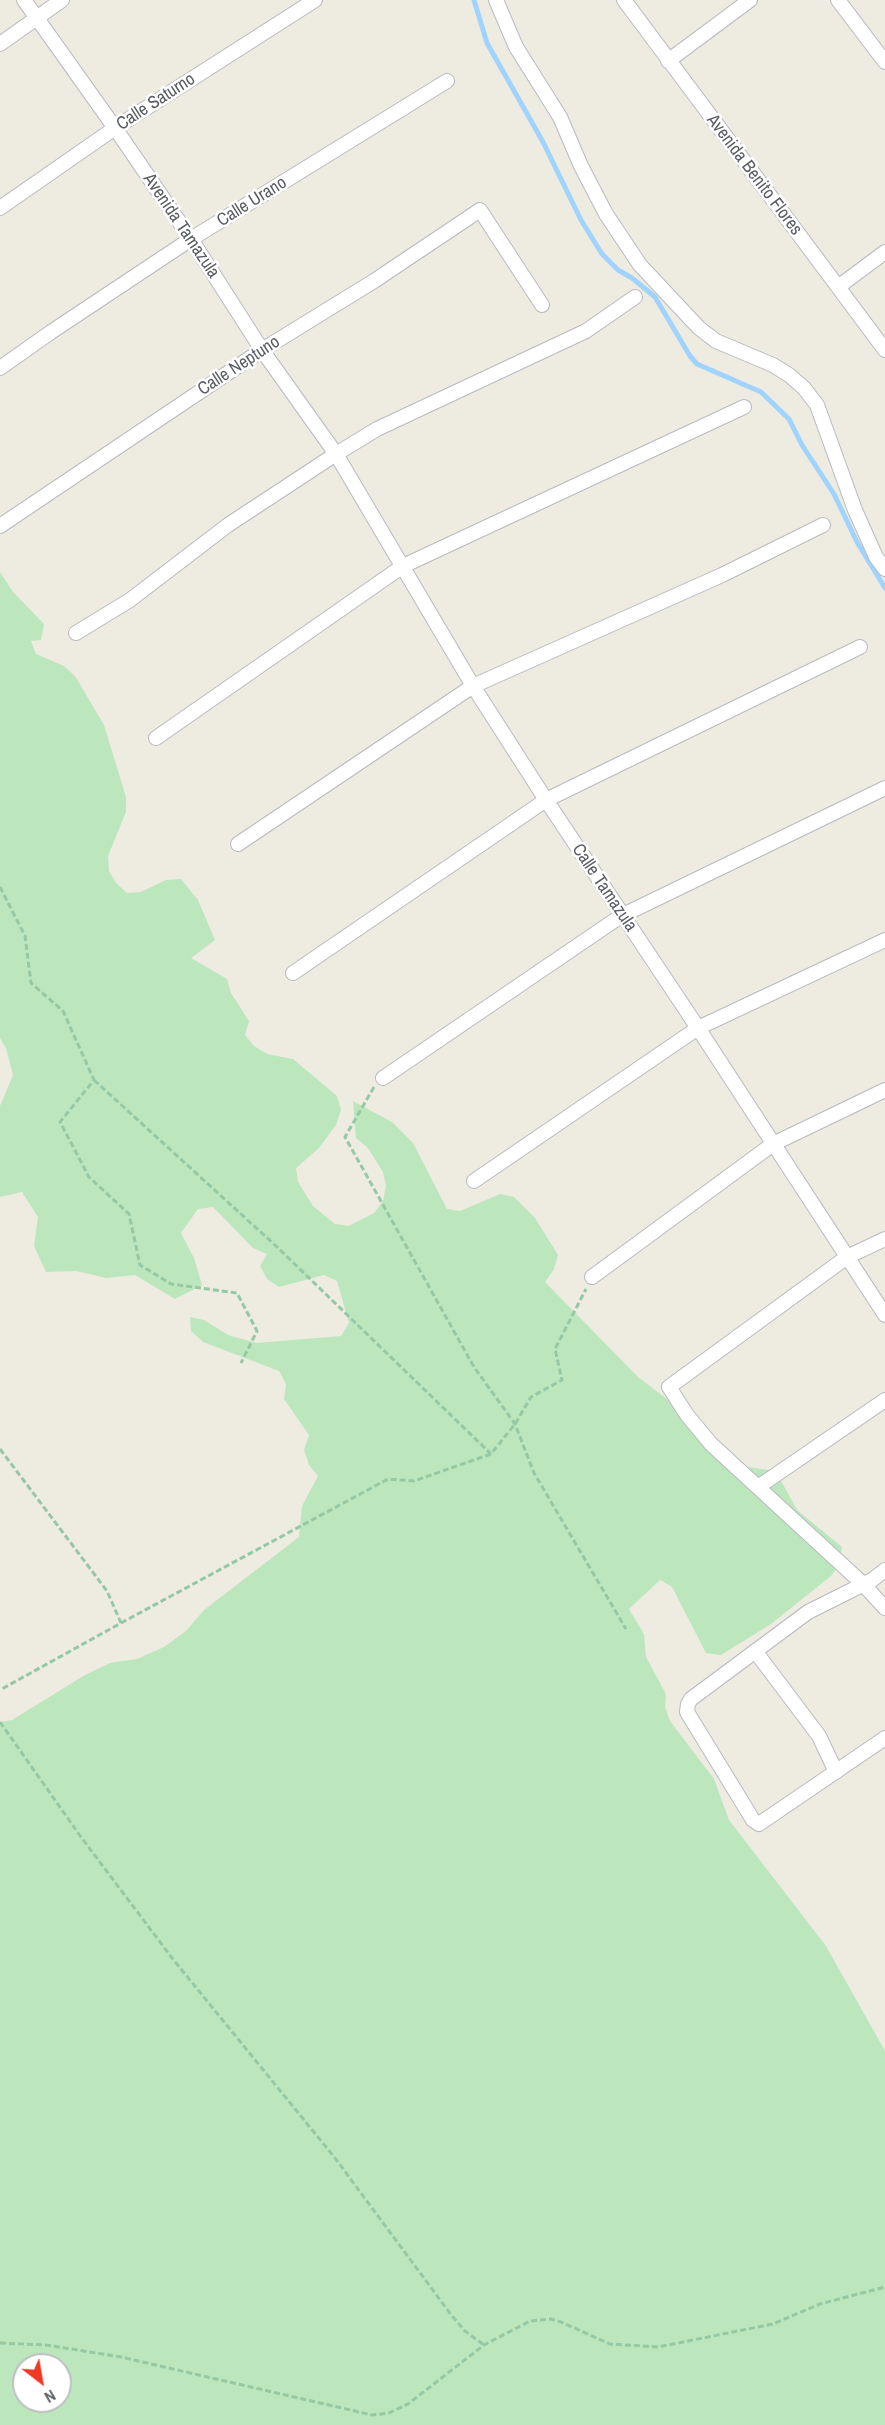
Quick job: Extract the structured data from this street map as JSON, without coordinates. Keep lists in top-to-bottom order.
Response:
{
  "streets": {
    "street": [
      "Calle Saturno",
      "Avenida Benito Flores",
      "Calle Urano",
      "Avenida Tamazula",
      "Calle Neptuno",
      "Calle Tamazula"
    ]
  },
  "crossings": [
    ["Calle Saturno", "Avenida Tamazula"],
    ["Calle Urano", "Avenida Tamazula"],
    ["Avenida Tamazula", "Calle Neptuno"],
    ["Avenida Tamazula", "Calle Tamazula"]
  ],
  "north": "bottom right"
}
